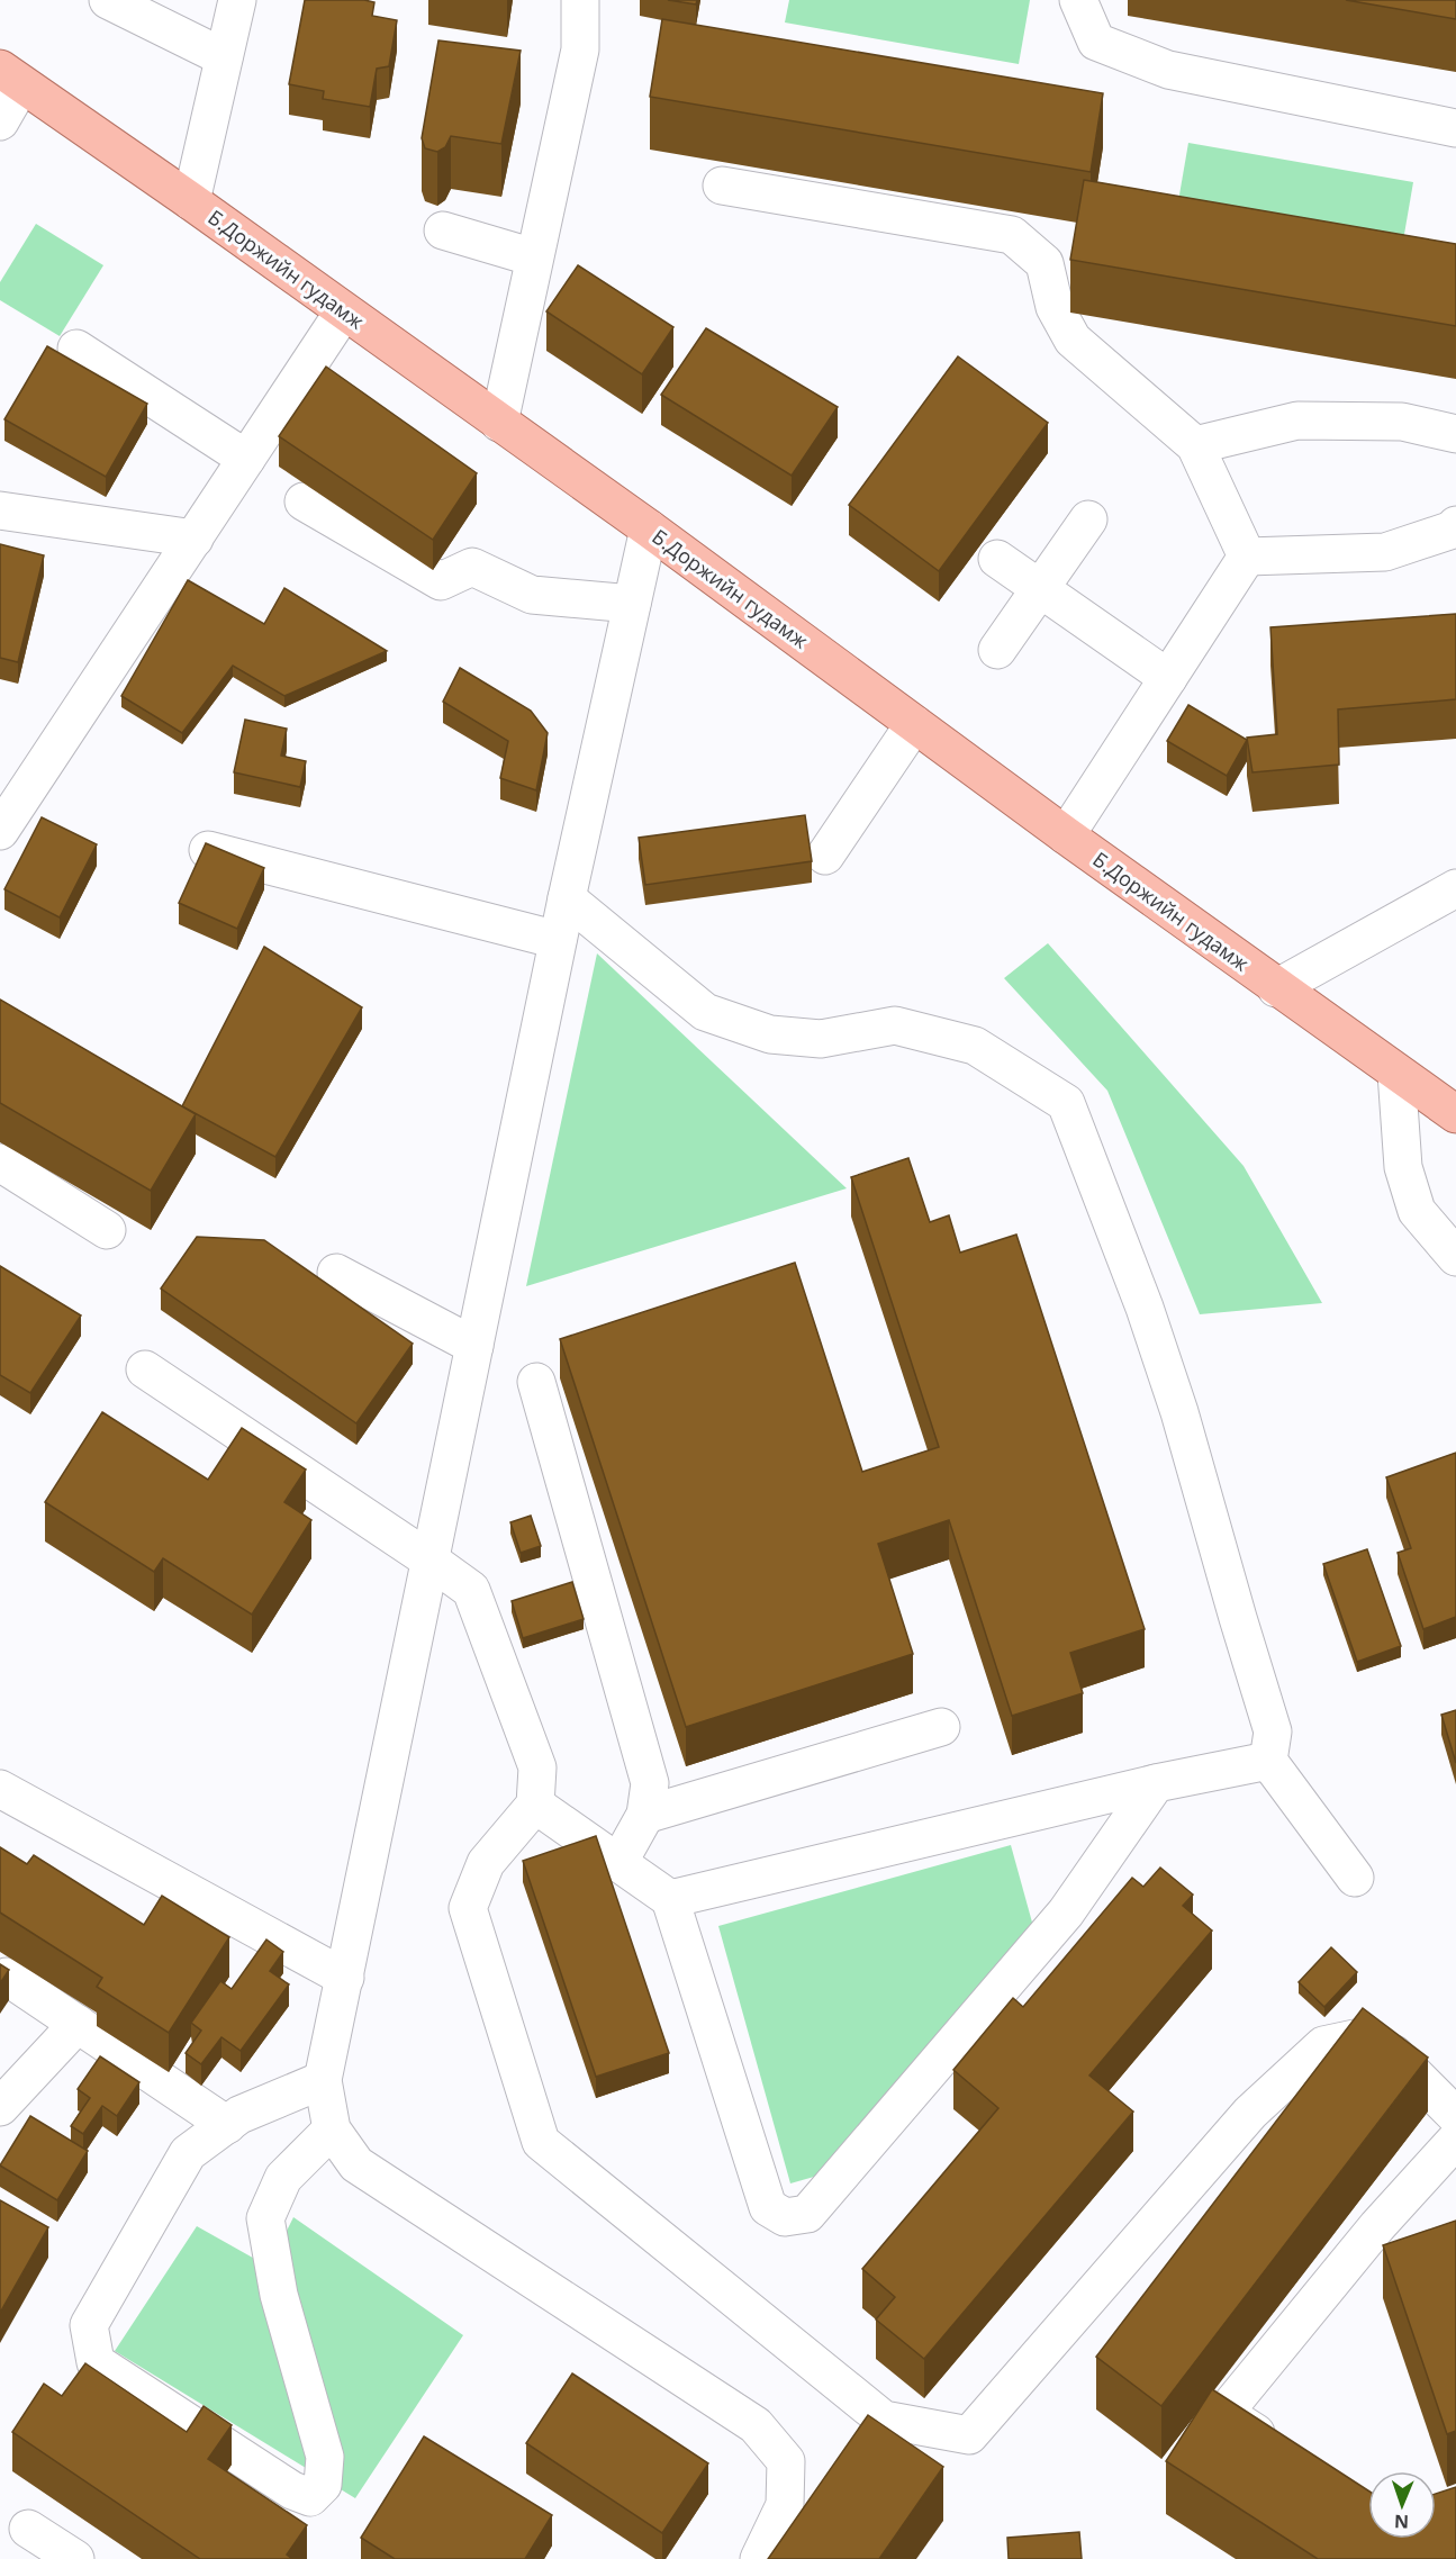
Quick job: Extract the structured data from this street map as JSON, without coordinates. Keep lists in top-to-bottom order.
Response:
{
  "streets": {
    "main road": ["Б.Доржийн гудамж"]
  },
  "north": "bottom"
}
